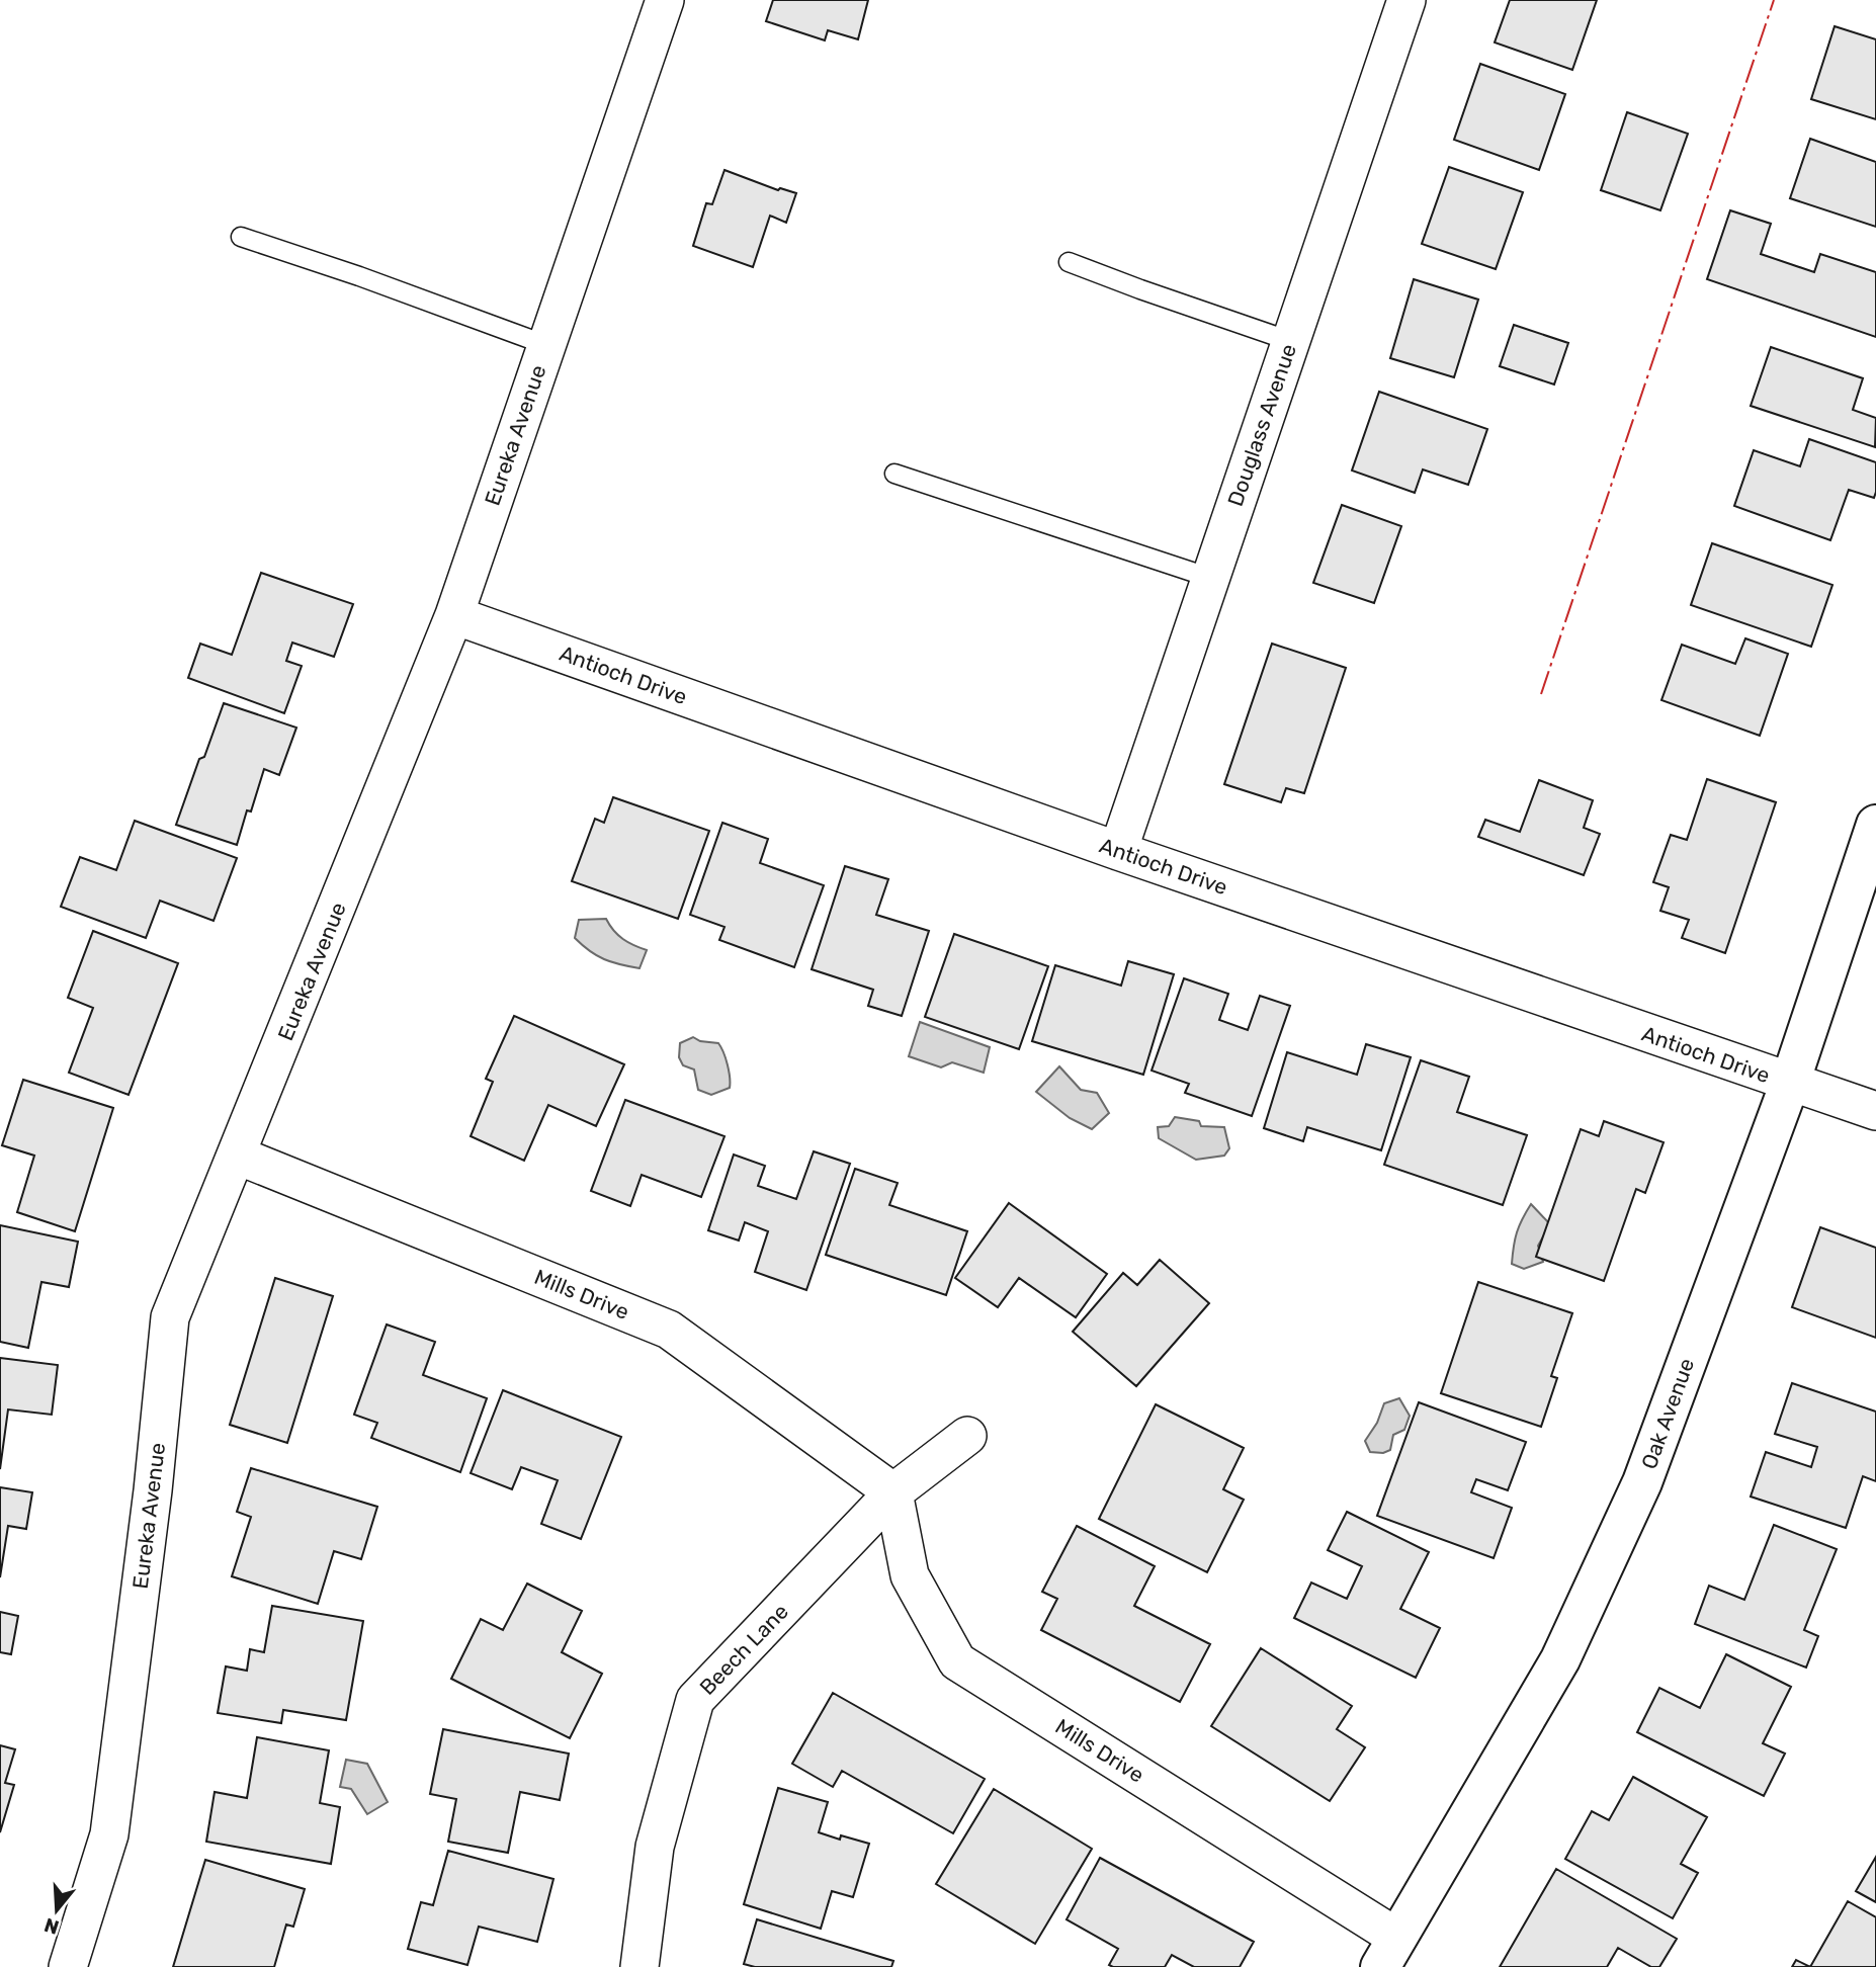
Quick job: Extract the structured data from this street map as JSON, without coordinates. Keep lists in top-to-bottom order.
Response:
{
  "streets": {
    "street": [
      "Douglass Avenue",
      "Eureka Avenue",
      "Antioch Drive",
      "Mills Drive",
      "Oak Avenue",
      "Beech Lane"
    ]
  },
  "crossings": [
    ["Douglass Avenue", "Antioch Drive"],
    ["Eureka Avenue", "Antioch Drive"],
    ["Eureka Avenue", "Mills Drive"],
    ["Antioch Drive", "Oak Avenue"],
    ["Mills Drive", "Oak Avenue"],
    ["Mills Drive", "Beech Lane"]
  ],
  "north": "bottom"
}
